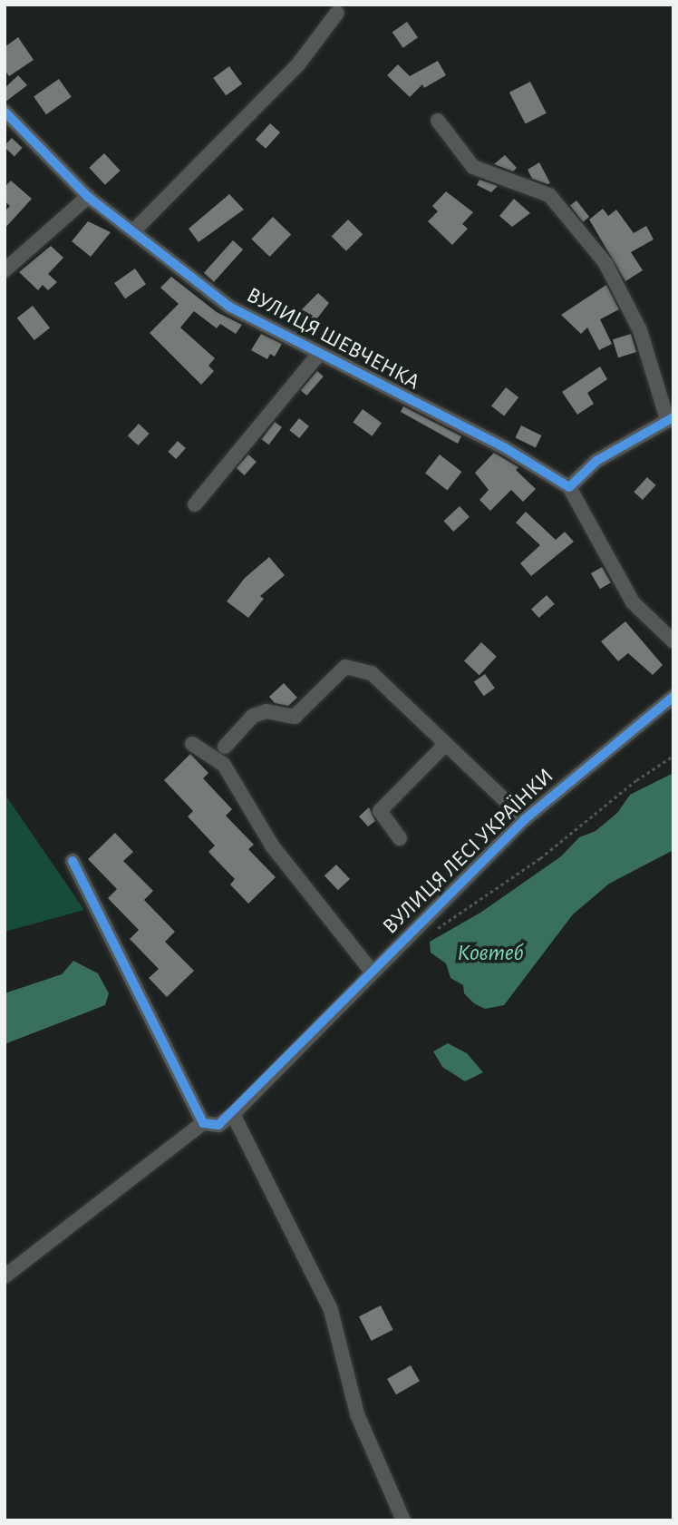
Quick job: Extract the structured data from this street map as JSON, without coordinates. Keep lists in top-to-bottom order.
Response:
{
  "streets": {
    "street": ["ВУЛИЦЯ ШЕВЧЕНКА", "ВУЛИЦЯ ЛЕСІ УКРАЇНКИ"]
  },
  "water": ["Ковтеб"]
}
